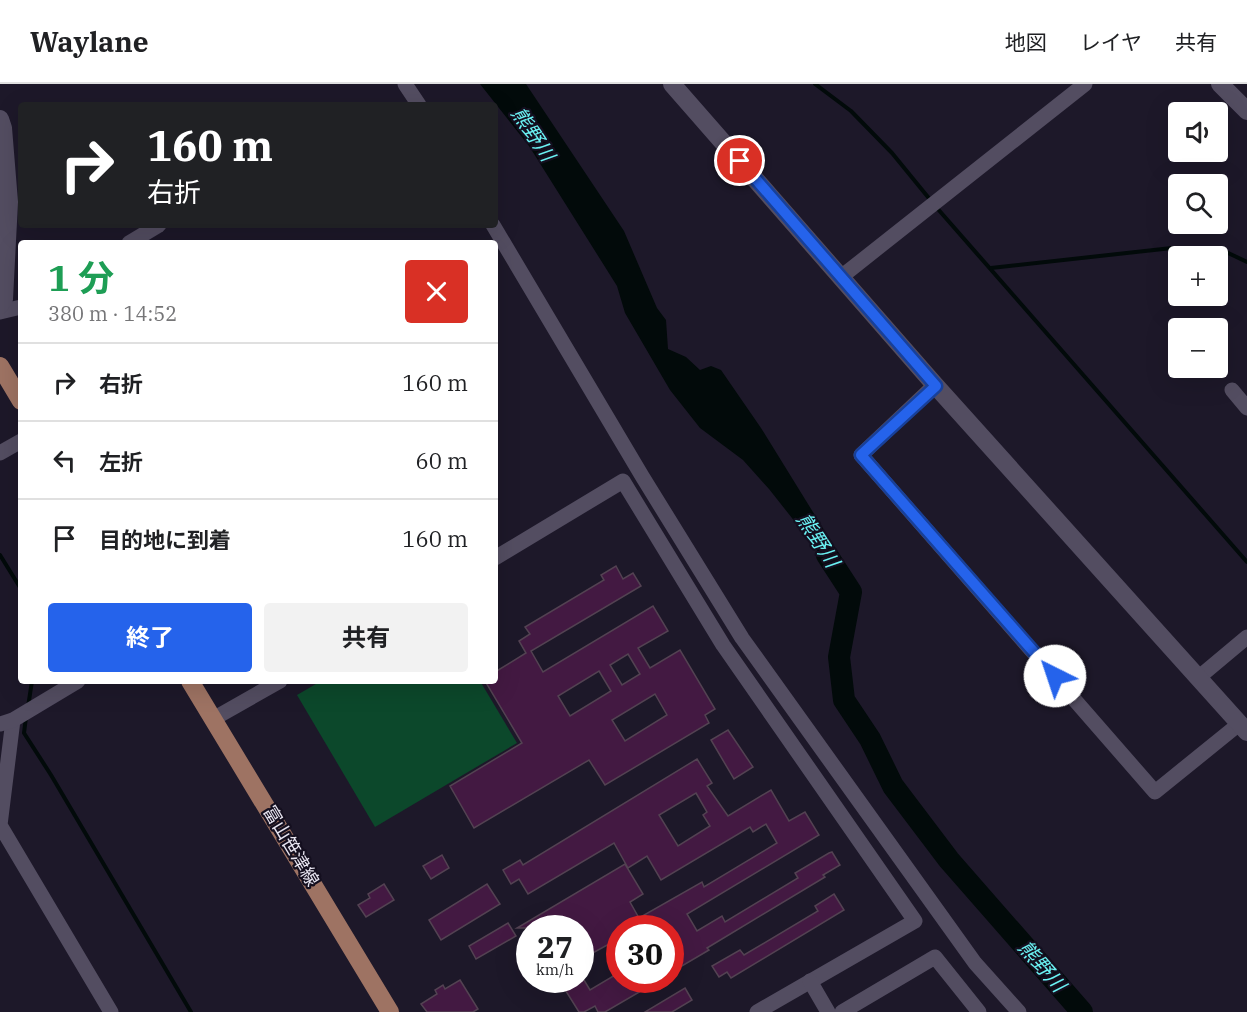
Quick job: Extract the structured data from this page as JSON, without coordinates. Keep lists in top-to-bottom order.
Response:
{
  "streets": {
    "main road": ["富山笹津線"]
  },
  "water": ["熊野川"],
  "page": {
    "header": "Waylane",
    "nav": ["地図", "レイヤ", "共有"],
    "map_buttons": ["+", "−"],
    "turn": ["160 m", "右折"],
    "heading": ["1 分", "380 m · 14:52"],
    "list": [
      {
        "name": "右折",
        "value": "160 m"
      },
      {
        "name": "左折",
        "value": "60 m"
      },
      {
        "name": "目的地に到着",
        "value": "160 m"
      }
    ],
    "buttons": ["終了", "共有"],
    "speed": "27 km/h",
    "limit": "30"
  }
}
